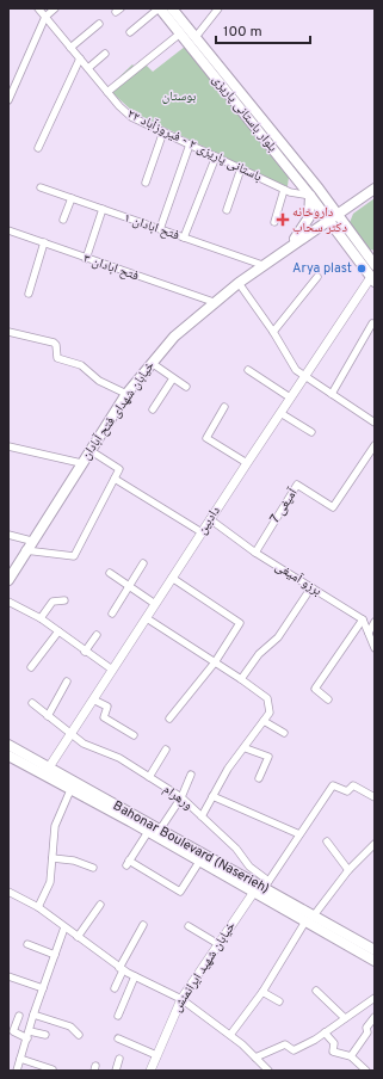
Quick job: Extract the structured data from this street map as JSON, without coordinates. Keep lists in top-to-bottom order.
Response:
{
  "streets": {
    "main road": ["بلوار باستانی پاریزی", "خیابان شهدای فتح آبادان", "Bahonar Boulevard (Naserieh)"],
    "street": [
      "باستانی پاریزی ۲ - فیروزآباد ۲۲",
      "فتح ابادان ۱",
      "فتح ابادان ۳",
      "آمیغی 7",
      "دادبین",
      "برزو آمیغی",
      "ورهرام",
      "خیابان شهید ایرانمنش"
    ]
  },
  "crossings": [
    ["بلوار باستانی پاریزی", "باستانی پاریزی ۲ - فیروزآباد ۲۲"],
    ["بلوار باستانی پاریزی", "خیابان شهدای فتح آبادان"],
    ["فتح ابادان ۱", "خیابان شهدای فتح آبادان"],
    ["فتح ابادان ۳", "خیابان شهدای فتح آبادان"],
    ["آمیغی 7", "برزو آمیغی"],
    ["دادبین", "برزو آمیغی"],
    ["دادبین", "ورهرام"],
    ["دادبین", "Bahonar Boulevard (Naserieh)"],
    ["ورهرام", "Bahonar Boulevard (Naserieh)"],
    ["Bahonar Boulevard (Naserieh)", "خیابان شهید ایرانمنش"]
  ],
  "parks": ["بوستان"],
  "places": {
    "health": ["داروخانه دکتر سحاب"],
    "other": ["Arya plast"]
  },
  "scale_bar": "100 m"
}
